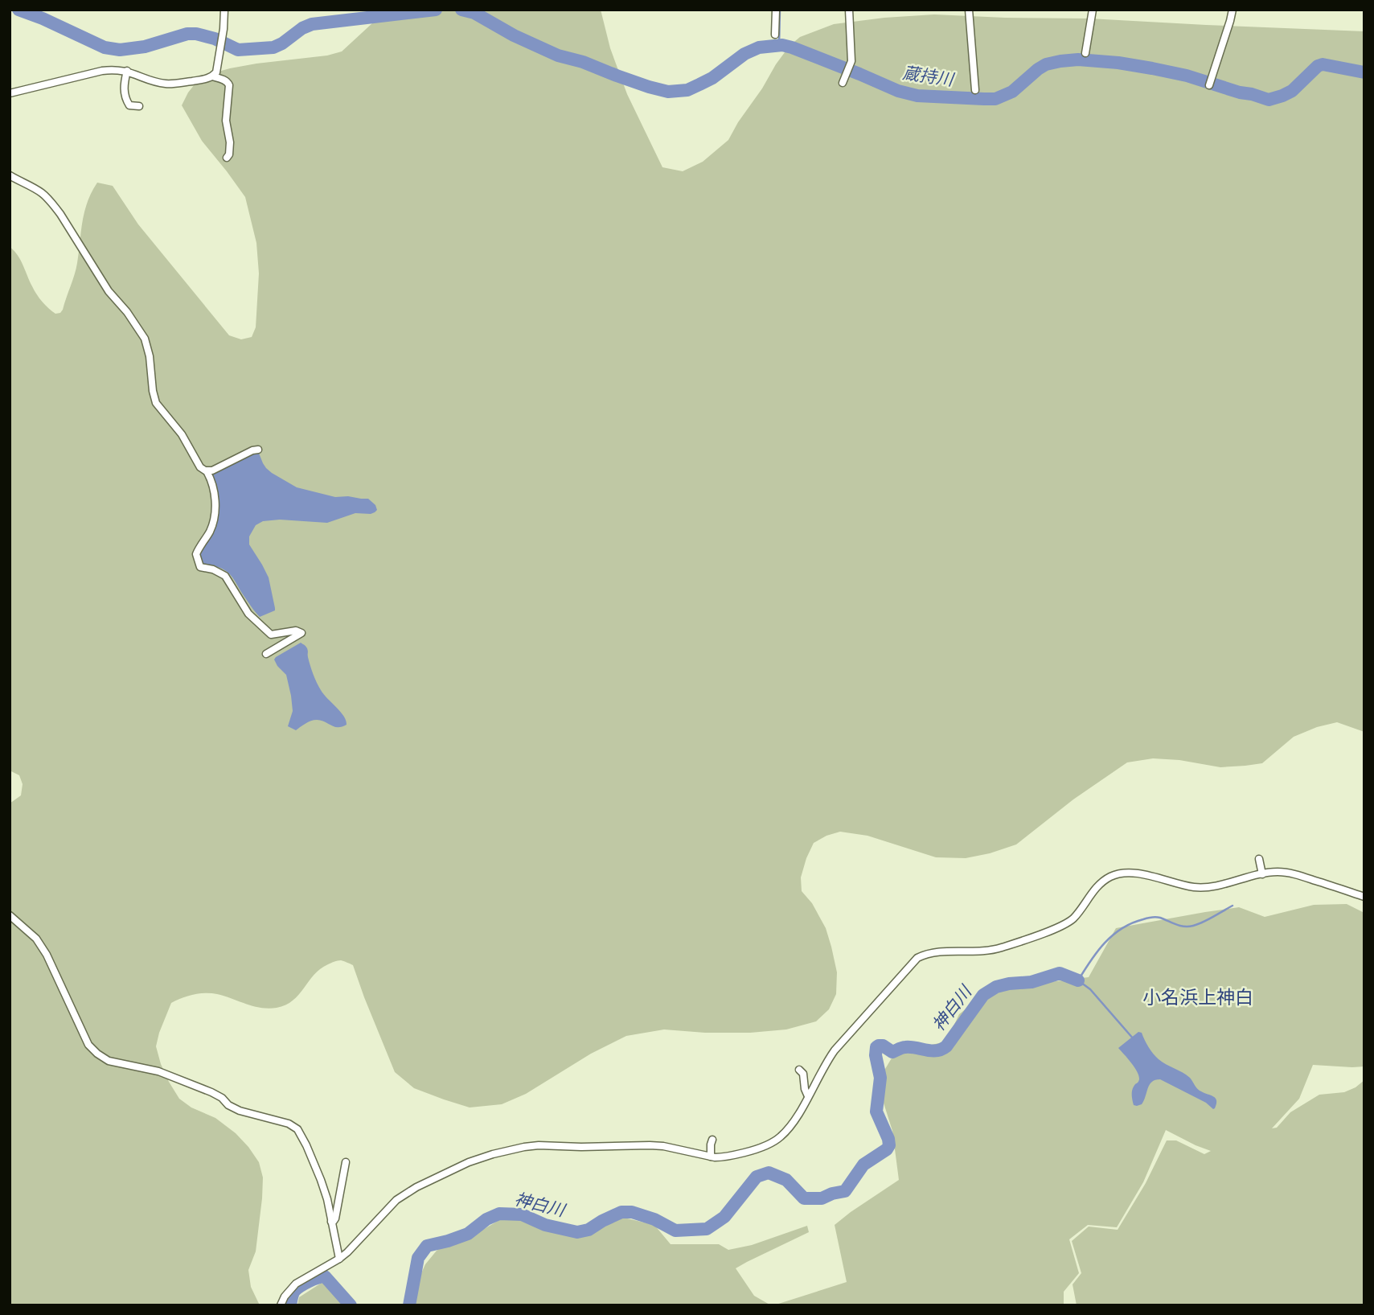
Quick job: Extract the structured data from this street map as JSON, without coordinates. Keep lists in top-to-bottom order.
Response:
{
  "districts": ["小名浜上神白"],
  "water": ["蔵持川", "神白川"]
}
